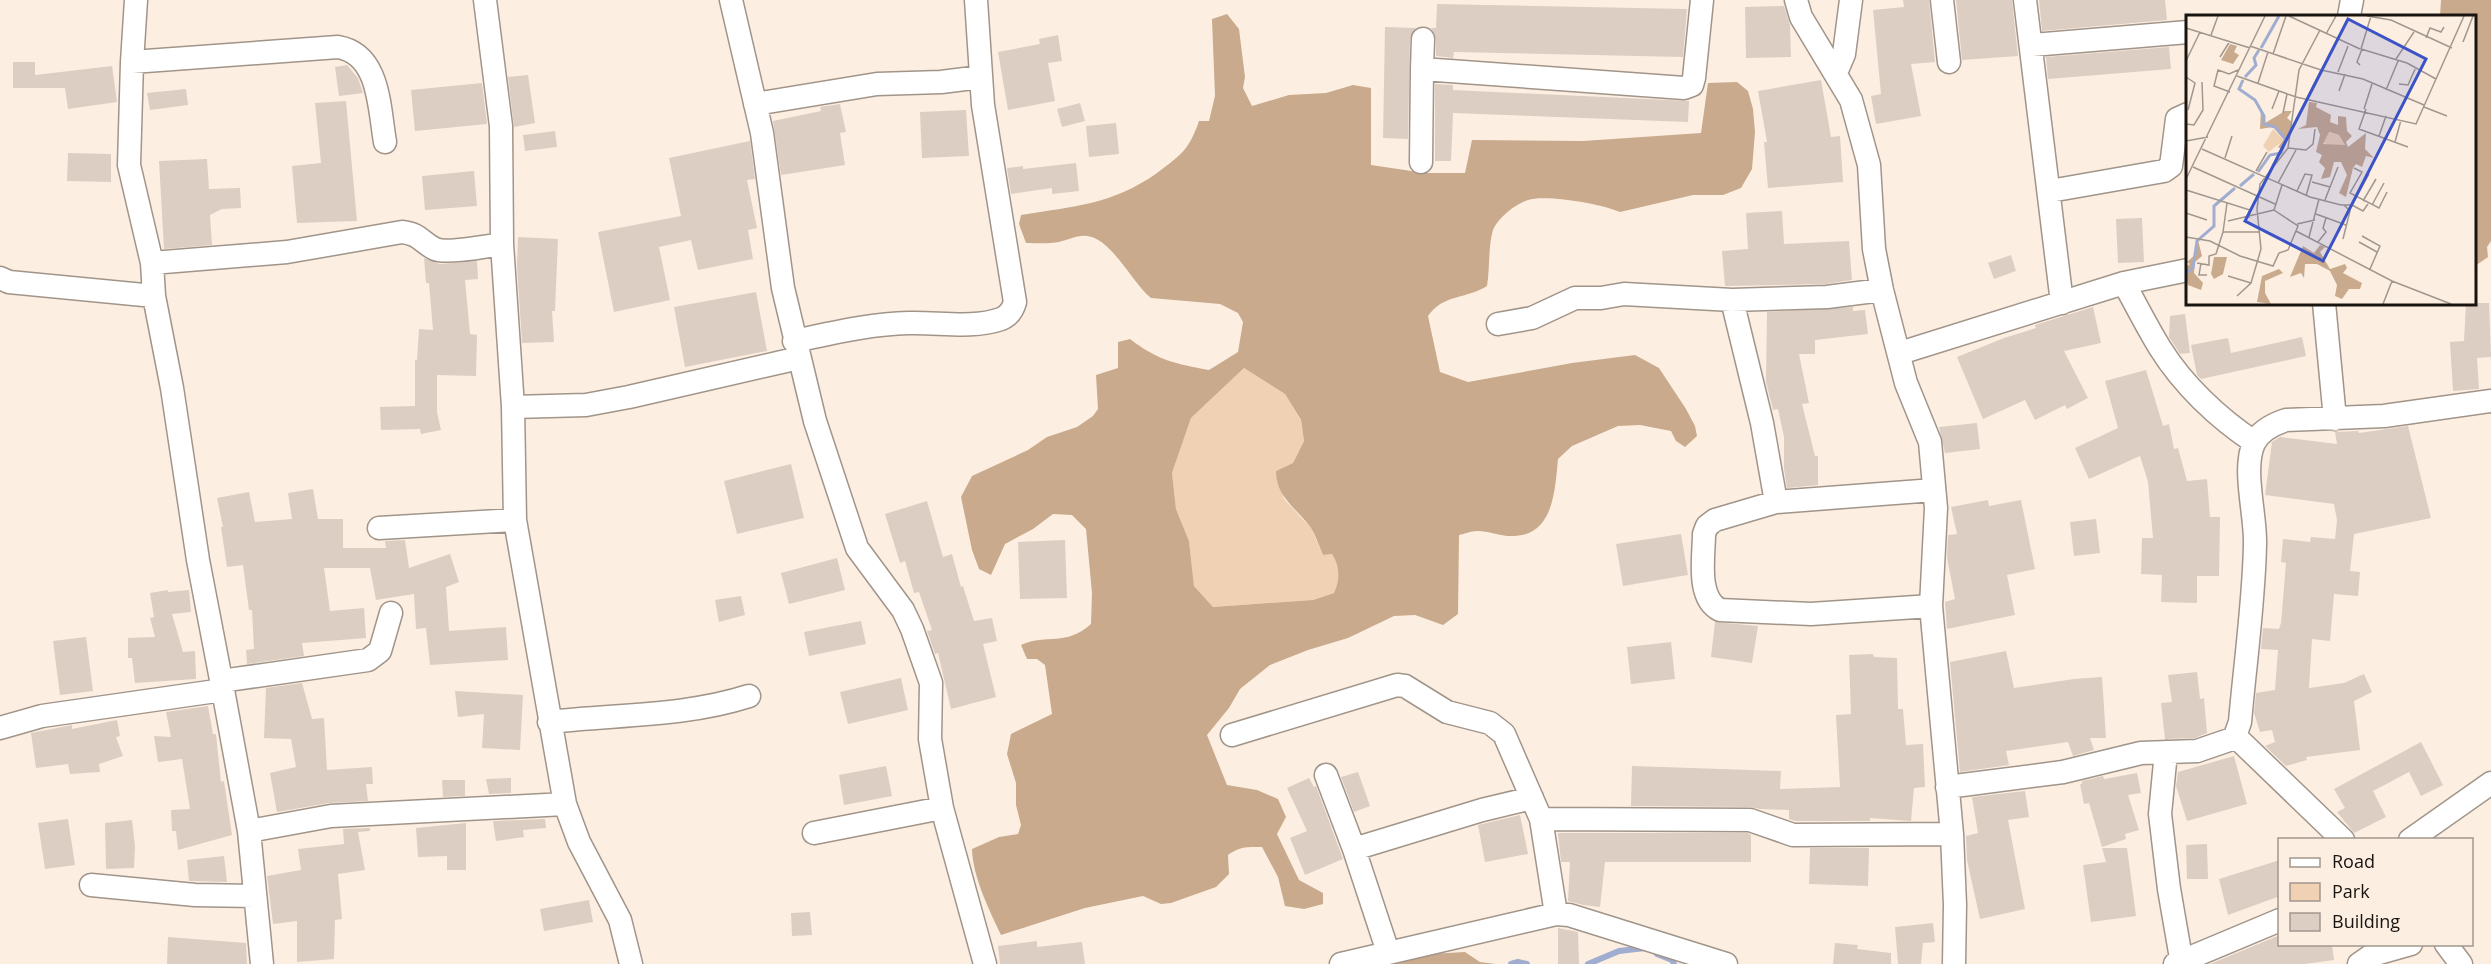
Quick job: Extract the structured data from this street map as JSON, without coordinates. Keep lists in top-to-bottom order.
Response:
{
  "legend": ["Road", "Park", "Building"]
}
